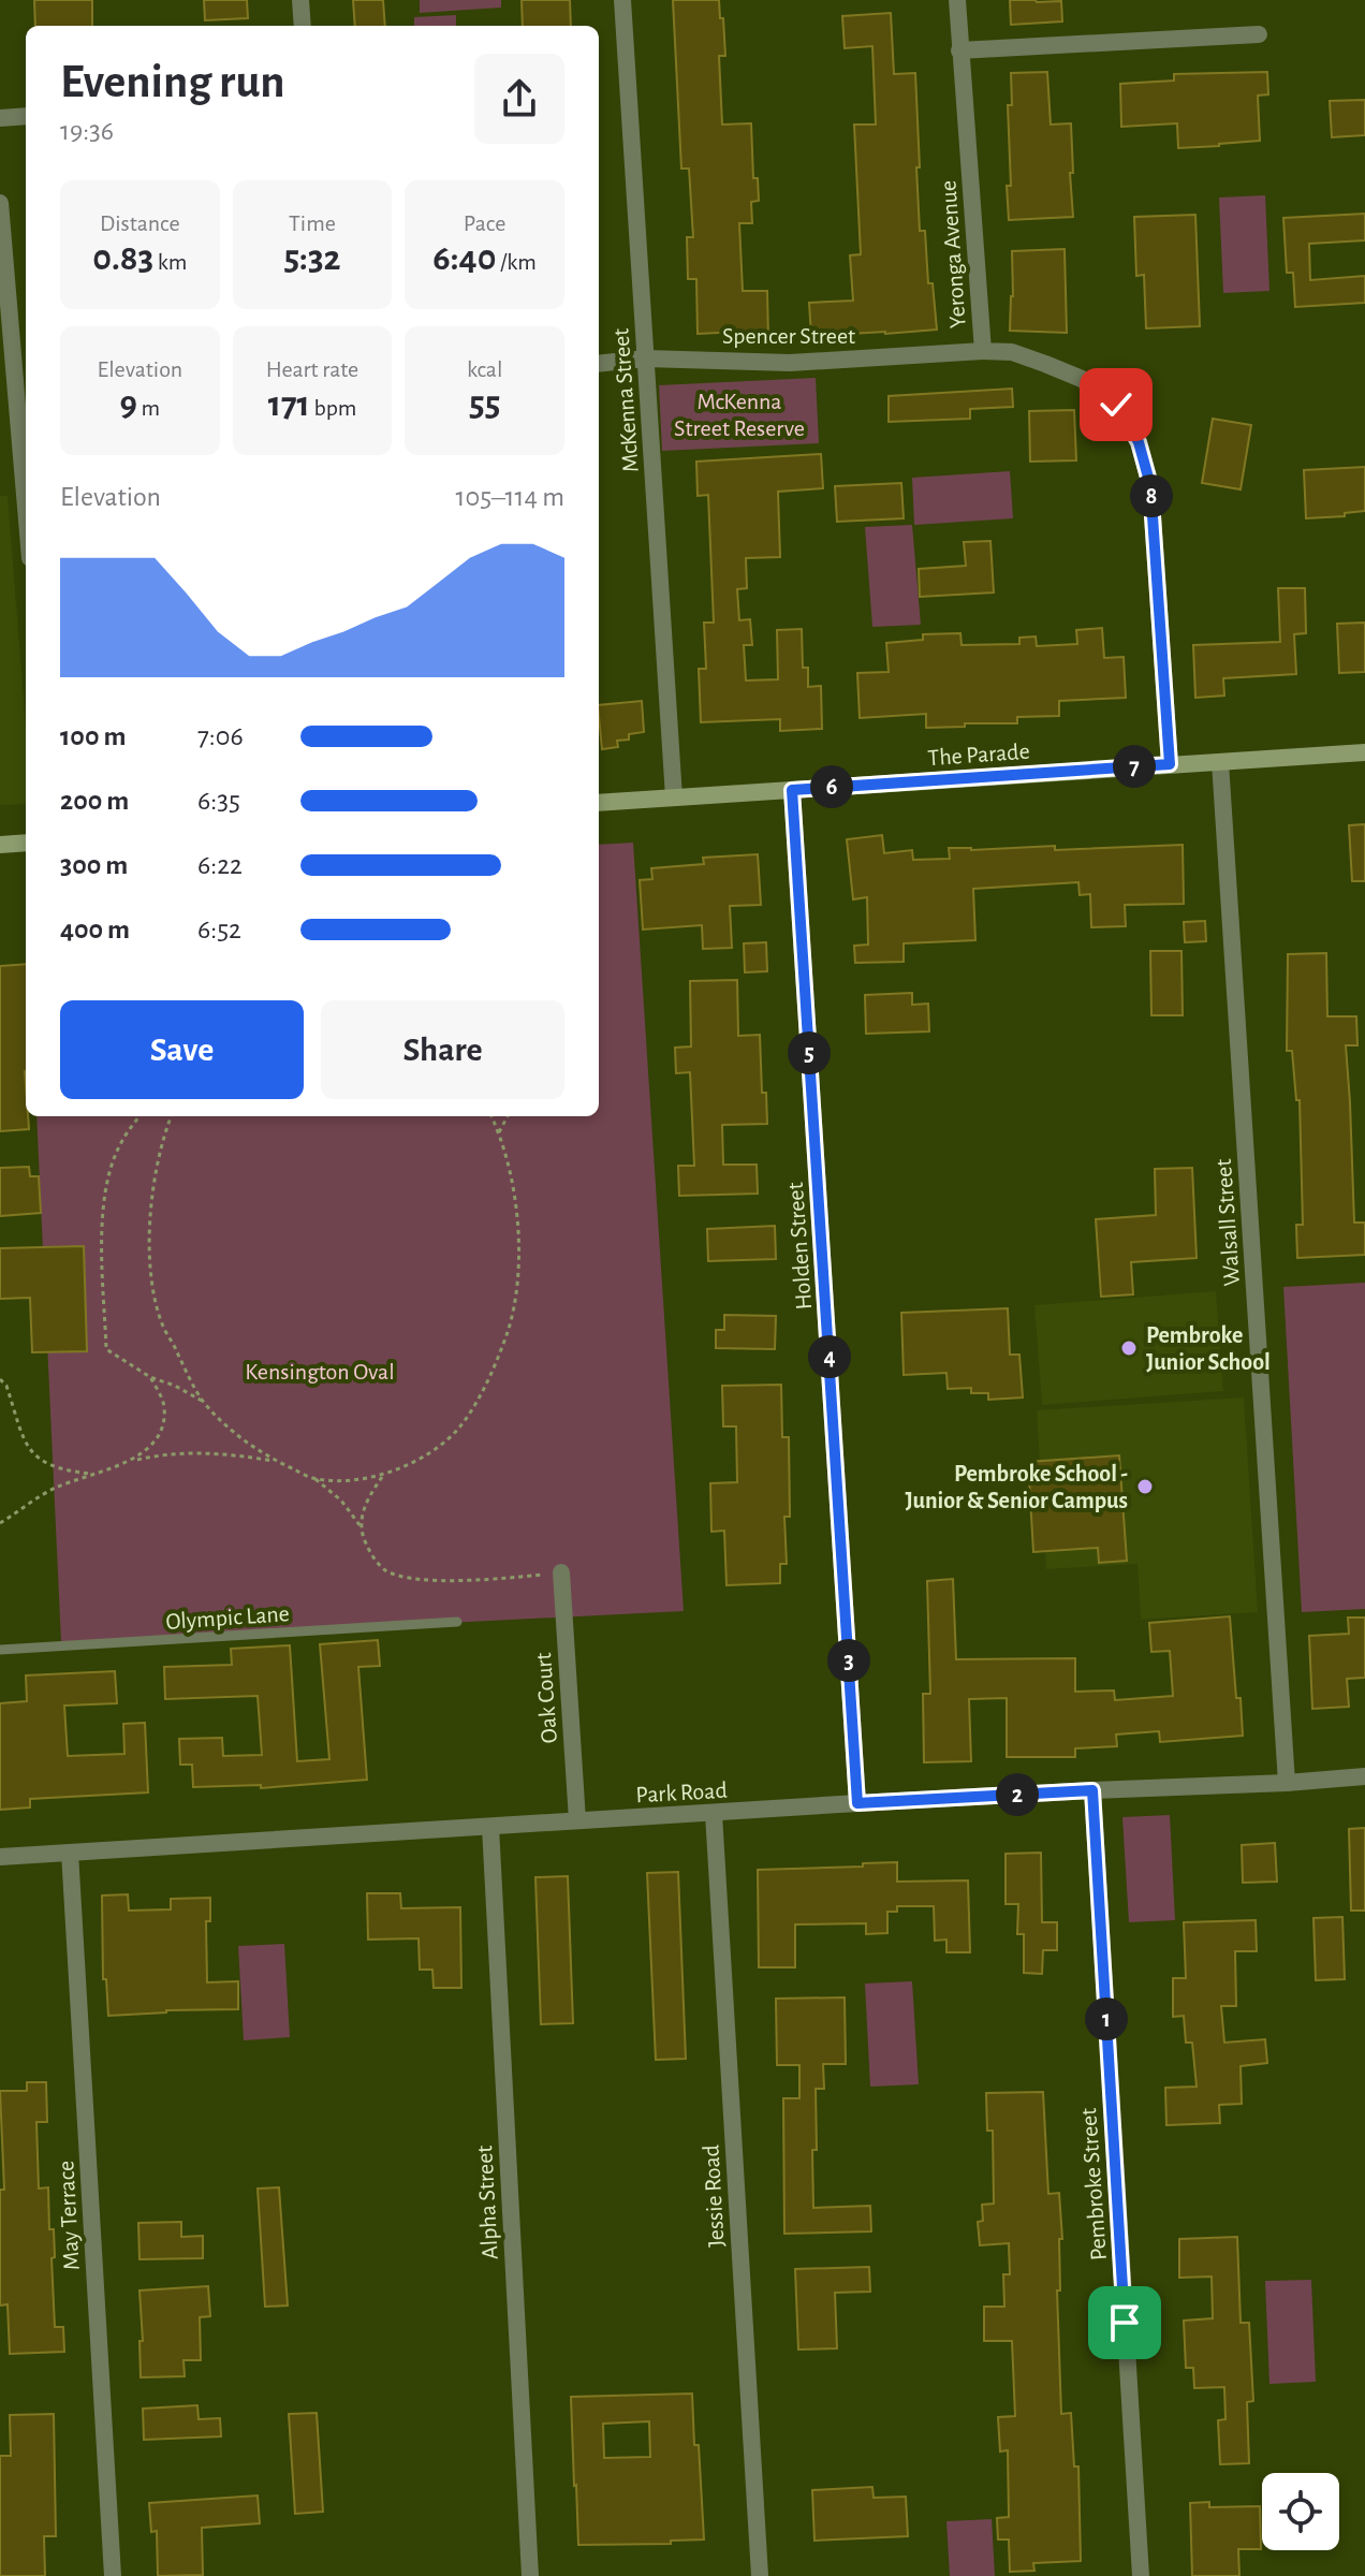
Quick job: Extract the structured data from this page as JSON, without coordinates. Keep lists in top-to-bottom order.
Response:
{
  "streets": {
    "main road": ["The Parade"],
    "street": [
      "Yeronga Avenue",
      "Spencer Street",
      "McKenna Street",
      "Walsall Street",
      "Holden Street",
      "Oak Court",
      "Park Road",
      "Pembroke Street",
      "Jessie Road",
      "Alpha Street",
      "May Terrace"
    ],
    "lane": ["Olympic Lane"]
  },
  "crossings": [
    ["Yeronga Avenue", "Spencer Street"],
    ["Yeronga Avenue", "The Parade"],
    ["Spencer Street", "McKenna Street"],
    ["McKenna Street", "The Parade"],
    ["The Parade", "Walsall Street"],
    ["The Parade", "Holden Street"],
    ["Walsall Street", "Park Road"],
    ["Holden Street", "Park Road"],
    ["Oak Court", "Park Road"],
    ["Park Road", "Pembroke Street"],
    ["Park Road", "Jessie Road"],
    ["Park Road", "Alpha Street"],
    ["Park Road", "May Terrace"]
  ],
  "parks": ["McKenna Street Reserve", "Kensington Oval"],
  "places": ["Pembroke Junior School", "Pembroke School - Junior & Senior Campus"],
  "page": {
    "heading": ["Evening run", "19:36"],
    "stats": [
      ["Distance", "0.83 km"],
      ["Time", "5:32"],
      ["Pace", "6:40 /km"],
      ["Elevation", "9 m"],
      ["Heart rate", "171 bpm"],
      ["kcal", "55"]
    ],
    "chart": ["Elevation", "105–114 m"],
    "pins": [
      "8",
      "7",
      "6",
      "5",
      "4",
      "3",
      "2",
      "1"
    ],
    "list": [
      {
        "name": "100 m",
        "note": "7:06"
      },
      {
        "name": "200 m",
        "note": "6:35"
      },
      {
        "name": "300 m",
        "note": "6:22"
      },
      {
        "name": "400 m",
        "note": "6:52"
      }
    ],
    "buttons": ["Save", "Share"]
  }
}
